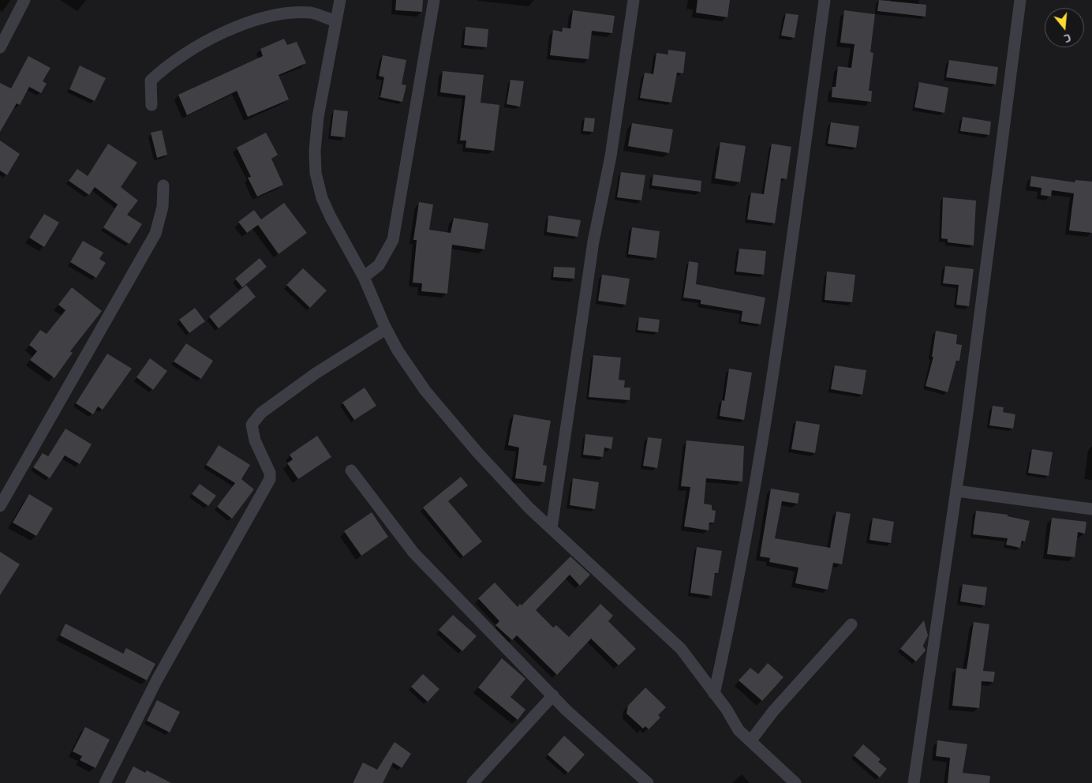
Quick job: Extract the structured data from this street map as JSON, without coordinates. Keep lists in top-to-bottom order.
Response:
{
  "north": "bottom"
}
